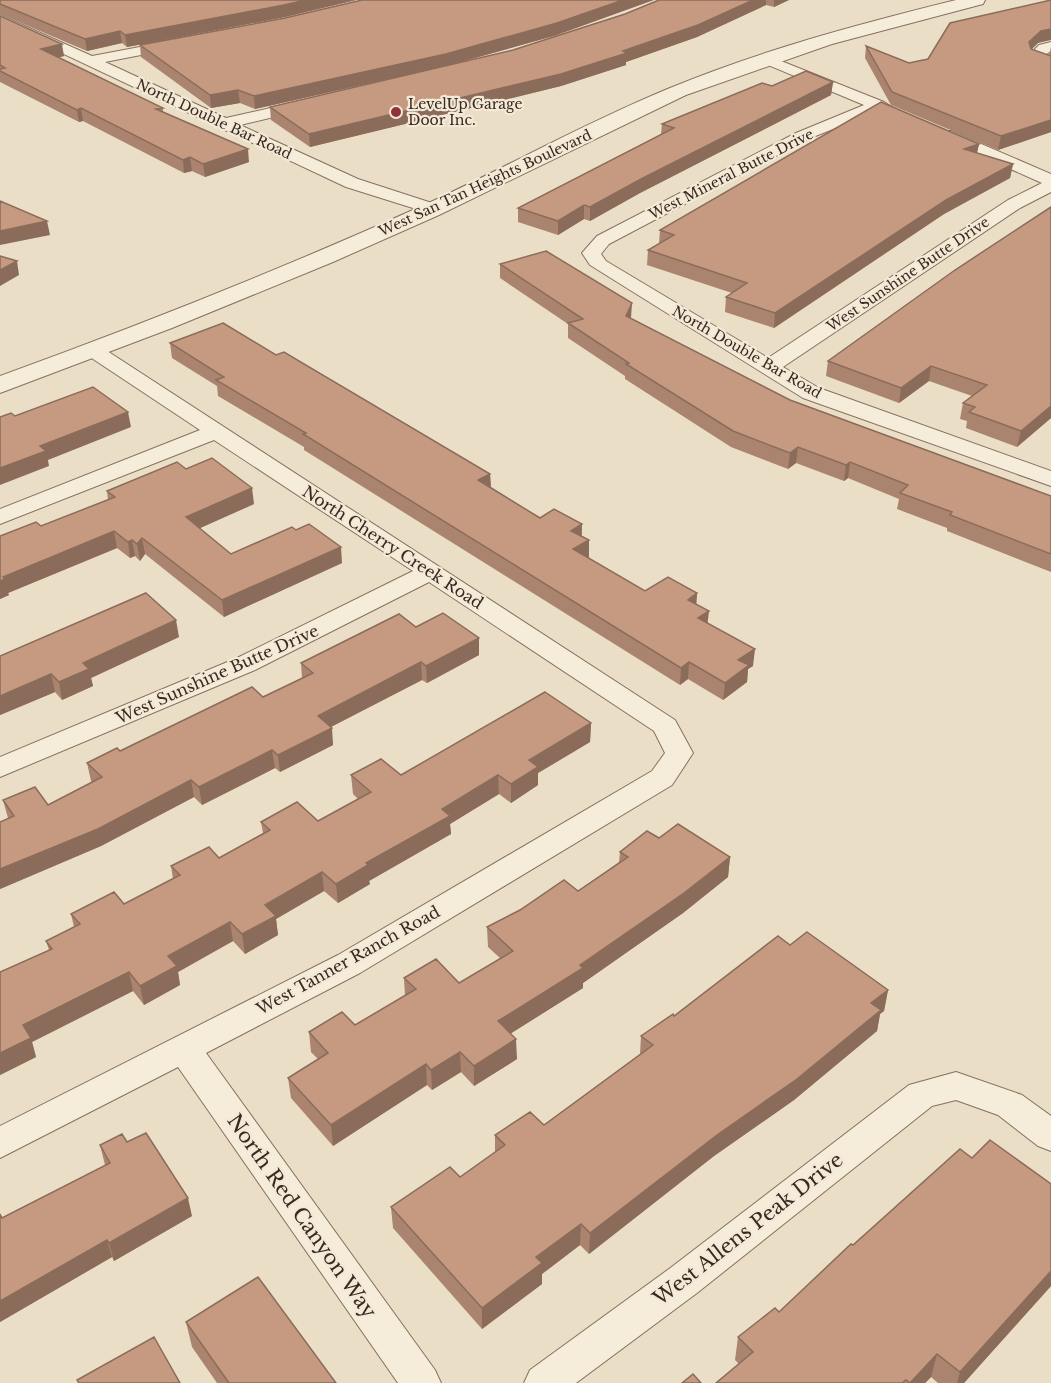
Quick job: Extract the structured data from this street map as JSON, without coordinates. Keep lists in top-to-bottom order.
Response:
{
  "streets": {
    "street": [
      "North Double Bar Road",
      "West Mineral Butte Drive",
      "West San Tan Heights Boulevard",
      "West Sunshine Butte Drive",
      "North Cherry Creek Road",
      "West Tanner Ranch Road",
      "North Red Canyon Way",
      "West Allens Peak Drive"
    ]
  },
  "crossings": [
    ["North Double Bar Road", "West Mineral Butte Drive"],
    ["North Double Bar Road", "West San Tan Heights Boulevard"],
    ["North Double Bar Road", "West Sunshine Butte Drive"],
    ["West San Tan Heights Boulevard", "North Cherry Creek Road"],
    ["West Sunshine Butte Drive", "North Cherry Creek Road"],
    ["North Cherry Creek Road", "West Tanner Ranch Road"],
    ["West Tanner Ranch Road", "North Red Canyon Way"]
  ],
  "places": ["LevelUp Garage Door Inc."]
}
